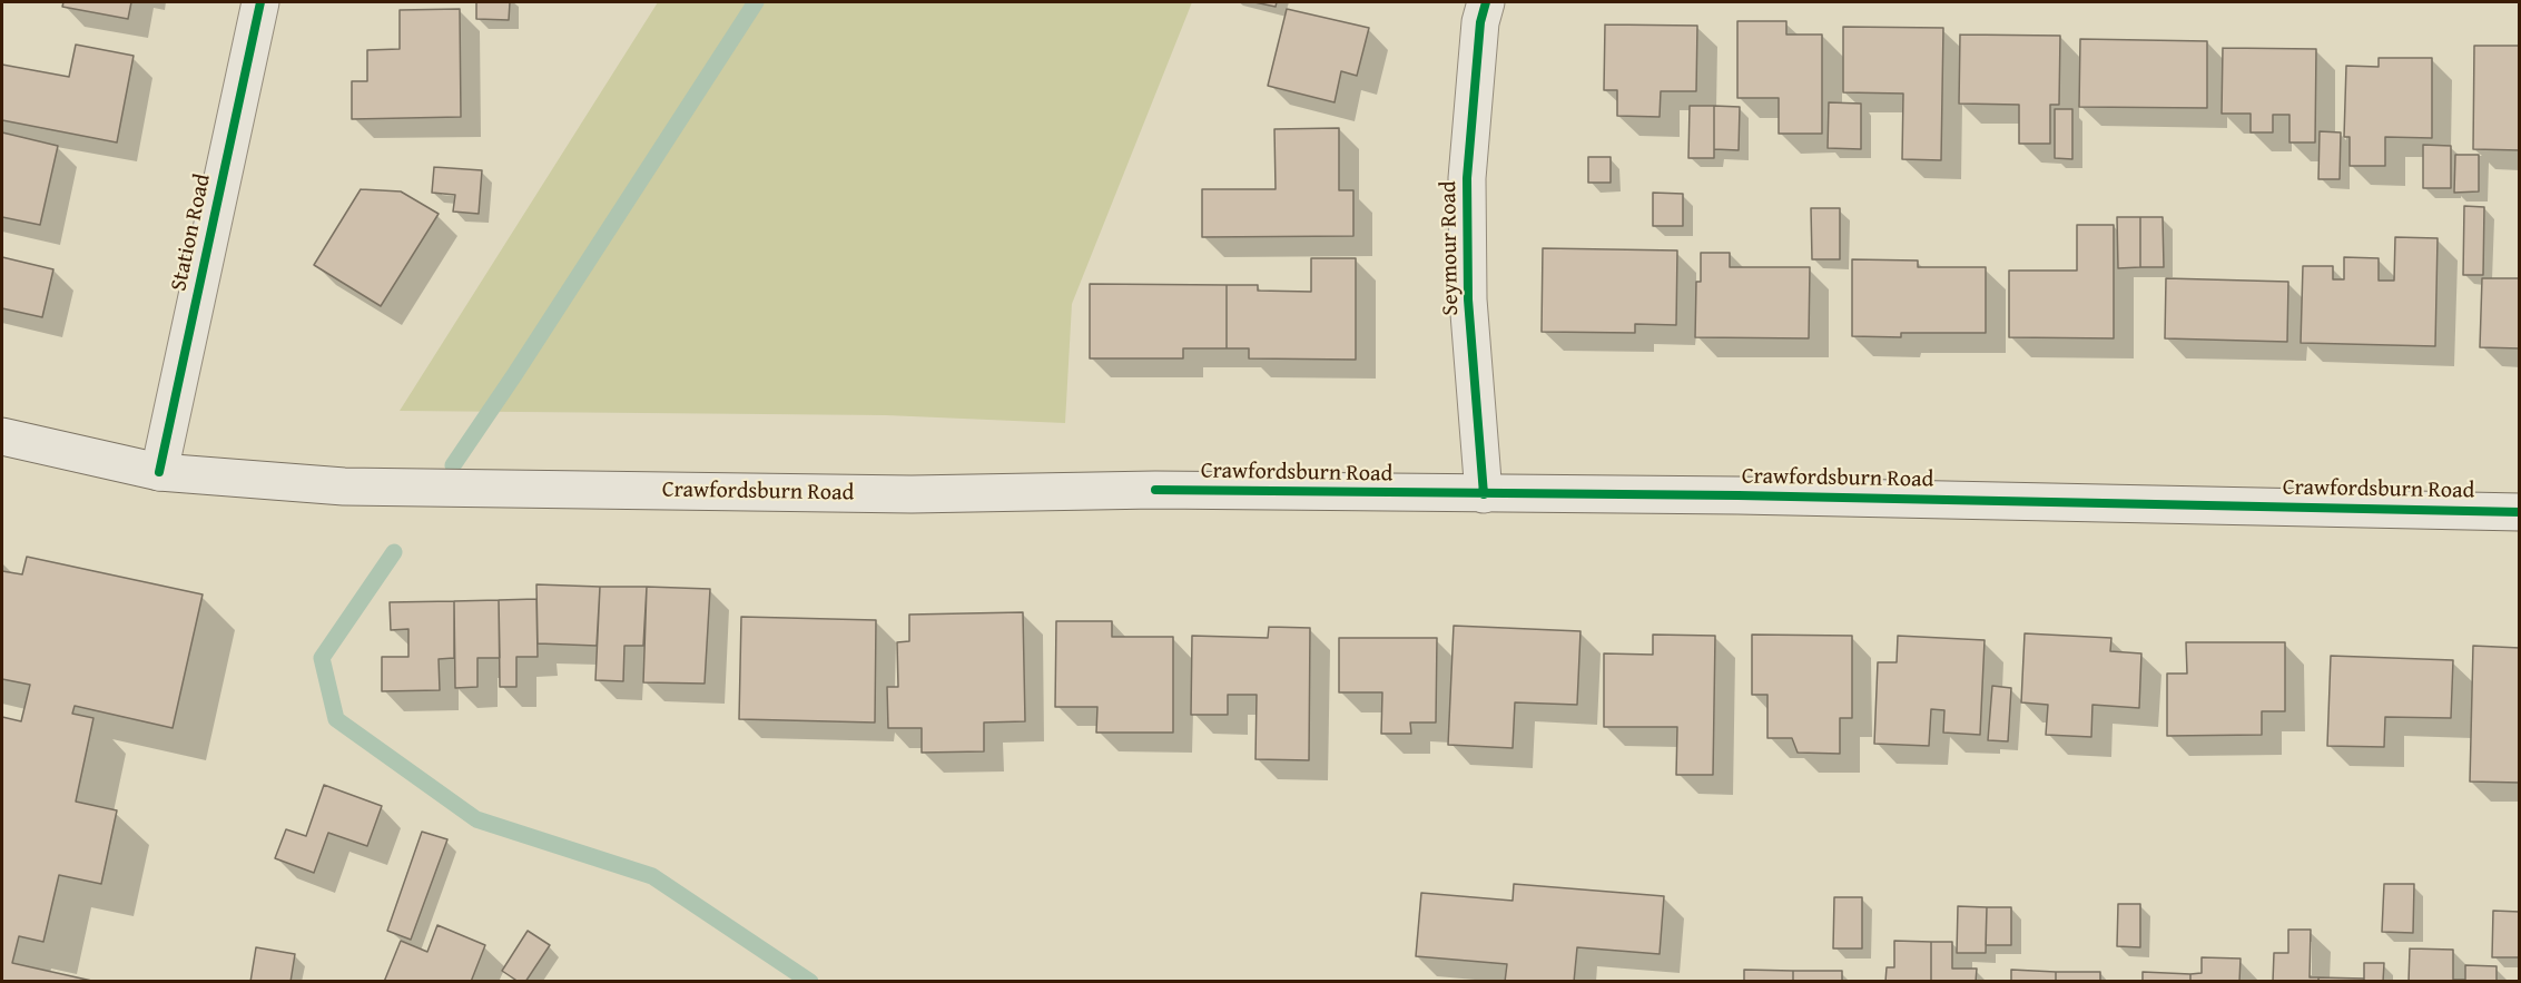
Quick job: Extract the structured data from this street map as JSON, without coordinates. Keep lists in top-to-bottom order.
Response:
{
  "streets": {
    "main road": ["Station Road", "Seymour Road", "Crawfordsburn Road"]
  },
  "crossings": [
    ["Station Road", "Crawfordsburn Road"],
    ["Seymour Road", "Crawfordsburn Road"]
  ]
}
